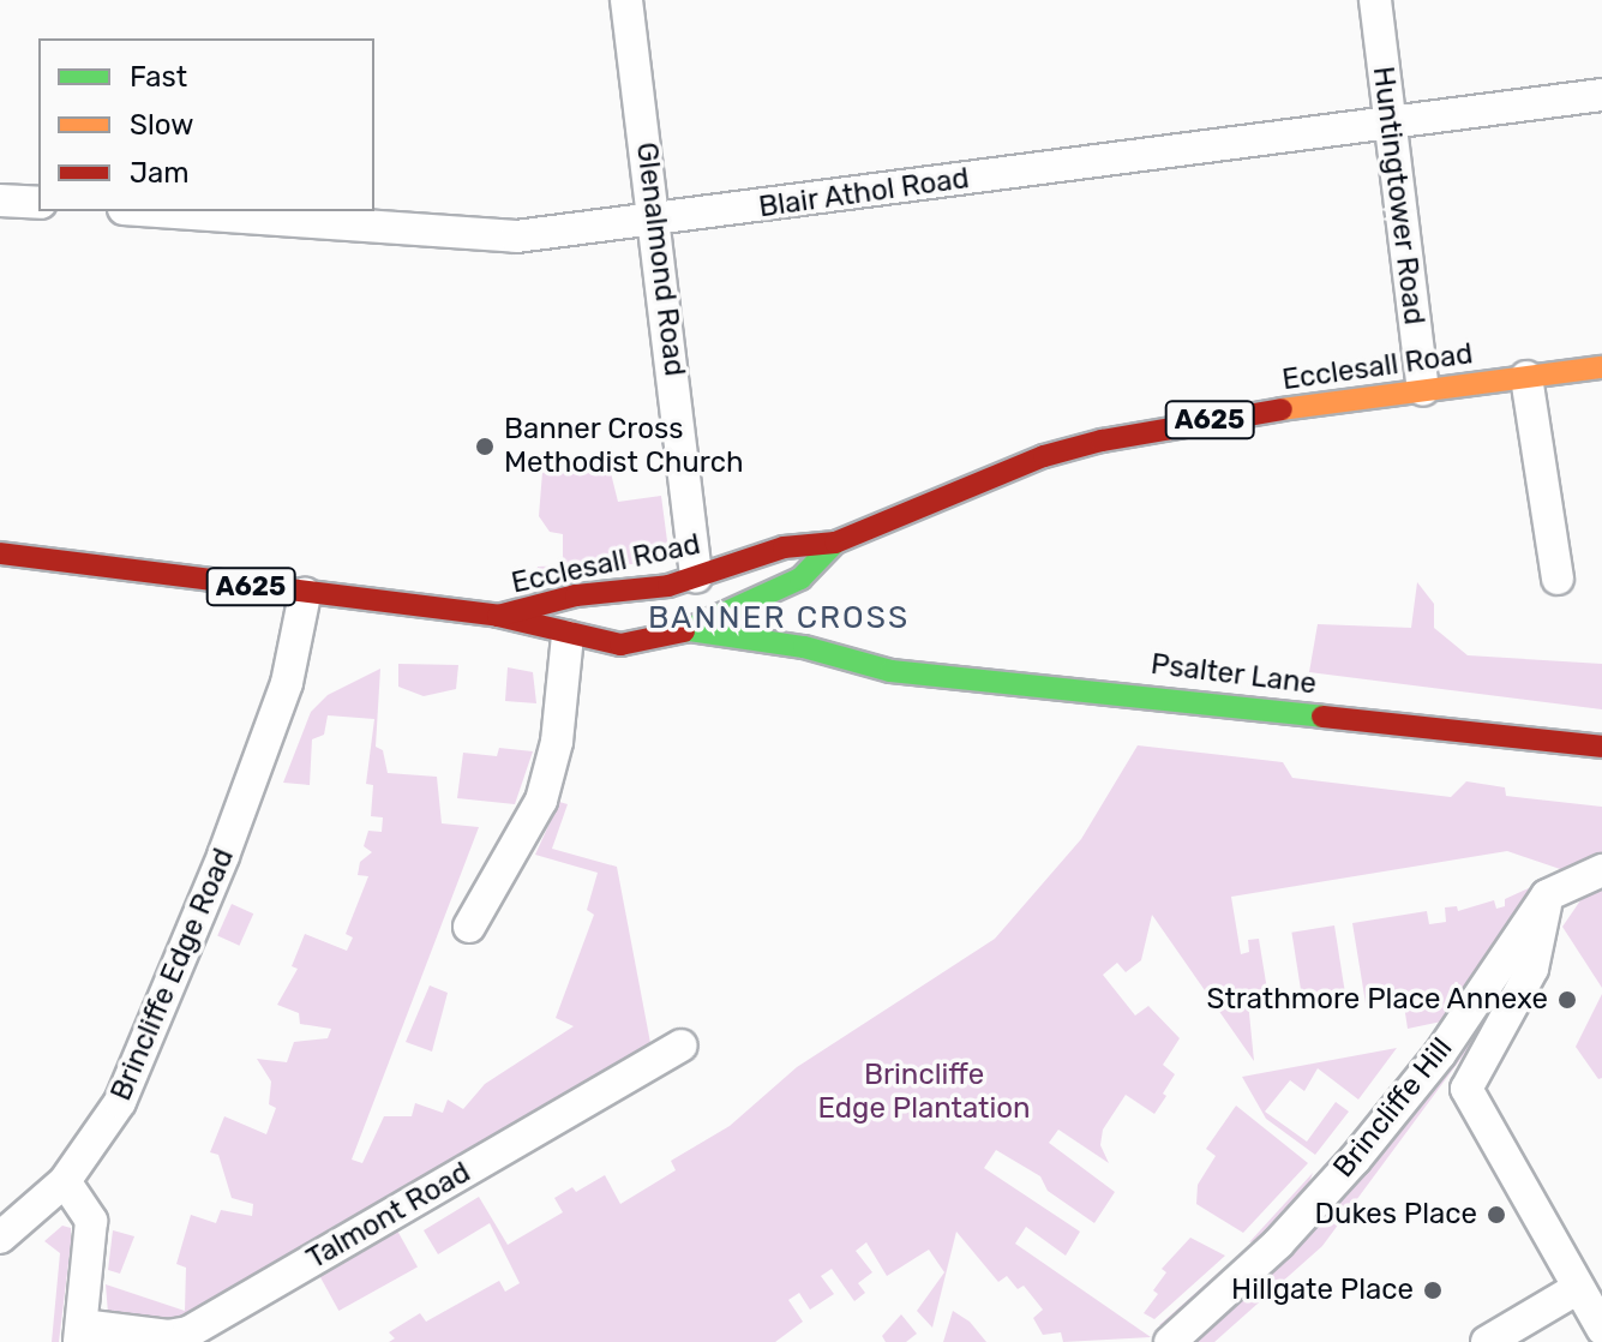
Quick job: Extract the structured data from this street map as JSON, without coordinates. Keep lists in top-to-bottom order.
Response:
{
  "streets": {
    "main road": ["Ecclesall Road", "A625", "Psalter Lane"],
    "street": [
      "Blair Athol Road",
      "Huntingtower Road",
      "Glenalmond Road",
      "Brincliffe Edge Road",
      "Brincliffe Hill",
      "Talmont Road"
    ]
  },
  "crossings": [
    ["Blair Athol Road", "Huntingtower Road"],
    ["Blair Athol Road", "Glenalmond Road"],
    ["Huntingtower Road", "Ecclesall Road"],
    ["Glenalmond Road", "Ecclesall Road"],
    ["Ecclesall Road", "A625"],
    ["Ecclesall Road", "Psalter Lane"],
    ["A625", "Psalter Lane"],
    ["A625", "Brincliffe Edge Road"]
  ],
  "districts": ["BANNER CROSS"],
  "parks": ["Brincliffe Edge Plantation"],
  "places": [
    "Banner Cross Methodist Church",
    "Strathmore Place Annexe",
    "Dukes Place",
    "Hillgate Place"
  ],
  "legend": ["Fast", "Slow", "Jam"]
}
